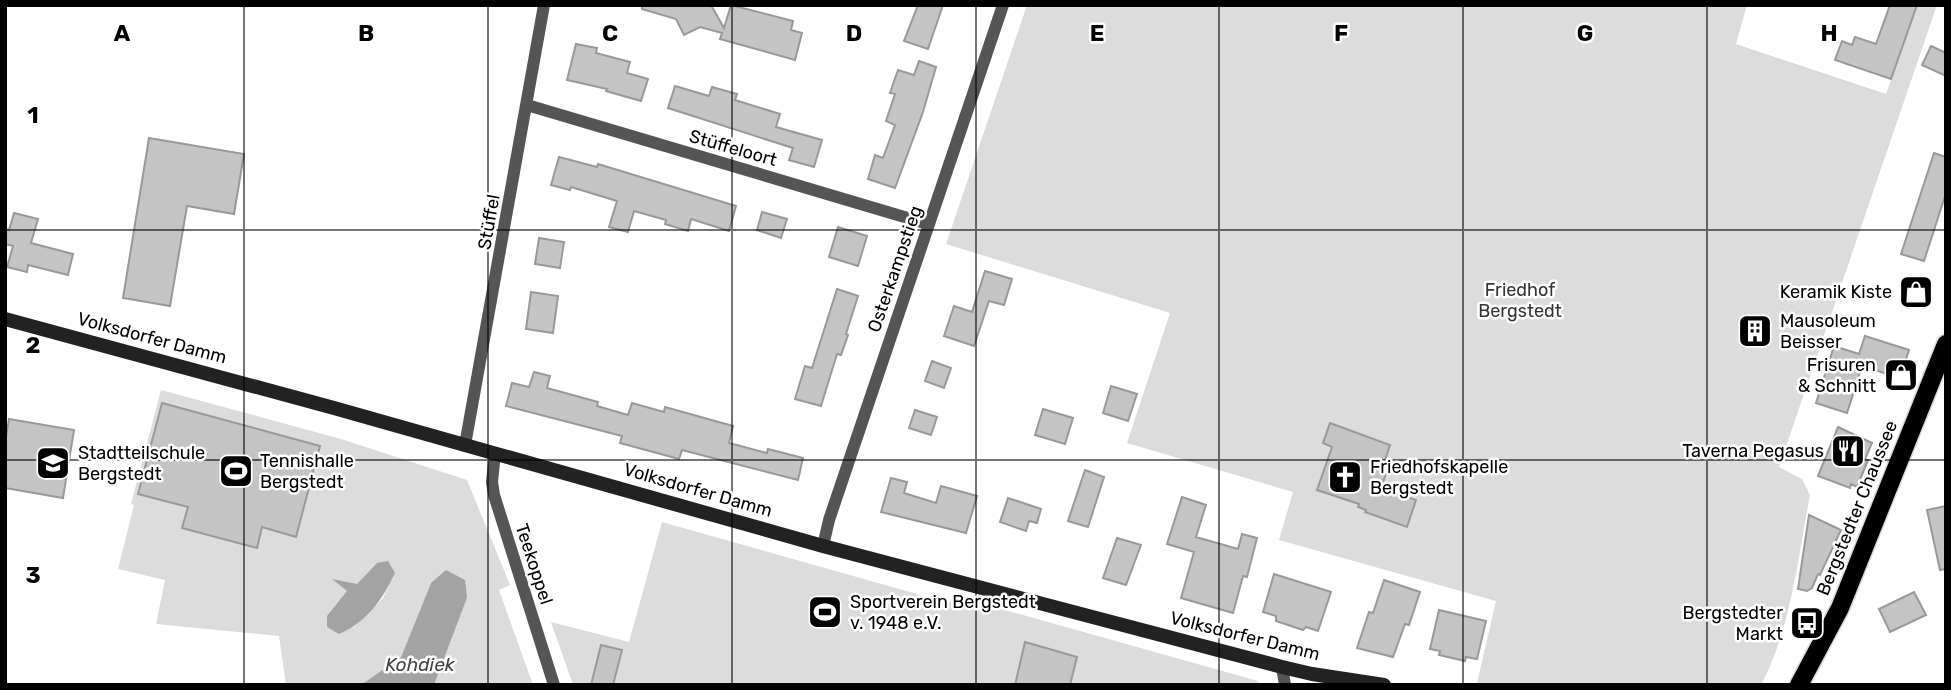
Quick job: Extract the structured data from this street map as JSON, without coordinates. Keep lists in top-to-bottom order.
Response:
{
  "streets": {
    "main road": ["Volksdorfer Damm", "Bergstedter Chaussee"],
    "street": [
      "Stüffeloort",
      "Stüffel",
      "Osterkampstieg",
      "Teekoppel"
    ]
  },
  "crossings": [
    ["Stüffeloort", "Stüffel"],
    ["Stüffeloort", "Osterkampstieg"],
    ["Stüffel", "Volksdorfer Damm"],
    ["Osterkampstieg", "Volksdorfer Damm"],
    ["Volksdorfer Damm", "Teekoppel"]
  ],
  "water": ["Kohdiek"],
  "parks": ["Friedhof Bergstedt"],
  "places": {
    "shop": ["Keramik Kiste", "Frisuren & Schnitt"],
    "building": ["Mausoleum Beisser"],
    "restaurant": ["Taverna Pegasus"],
    "school or university": ["Stadtteilschule Bergstedt"],
    "sports": ["Tennishalle Bergstedt", "Sportverein Bergstedt v. 1948 e.V."],
    "church": ["Friedhofskapelle Bergstedt"],
    "bus stop": ["Bergstedter Markt"]
  },
  "grid": {
    "columns": [
      "A",
      "B",
      "C",
      "D",
      "E",
      "F",
      "G",
      "H"
    ],
    "rows": ["1", "2", "3"]
  }
}
